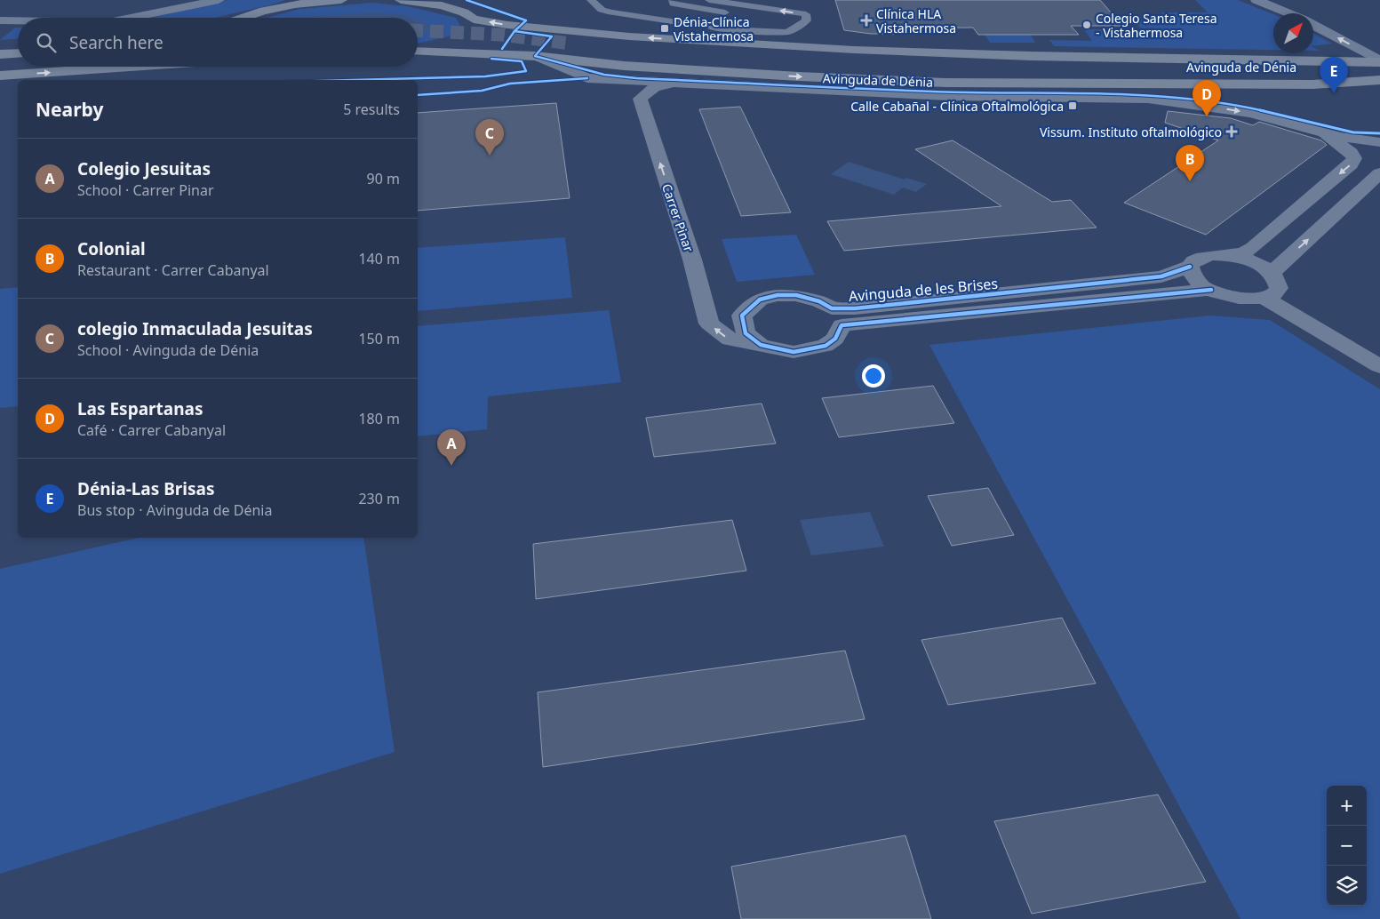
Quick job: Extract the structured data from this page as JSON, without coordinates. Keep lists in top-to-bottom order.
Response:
{
  "streets": {
    "main road": ["Avinguda de Dénia"],
    "street": ["Carrer Pinar", "Avinguda de les Brises"]
  },
  "crossings": [
    ["Carrer Pinar", "Avinguda de les Brises"]
  ],
  "one_way": ["Carrer Pinar"],
  "places": {
    "health": ["Clínica HLA Vistahermosa", "Vissum. Instituto oftalmológico"],
    "other": ["Colegio Santa Teresa - Vistahermosa"],
    "transit": ["Dénia-Clínica Vistahermosa", "Calle Cabañal - Clínica Oftalmológica"]
  },
  "north": "top right",
  "page": {
    "search": "Search here",
    "pins": [
      "E",
      "D",
      "C",
      "B",
      "A"
    ],
    "heading": ["Nearby", "5 results"],
    "list": [
      {
        "mark": "A",
        "name": "Colegio Jesuitas",
        "note": "School · Carrer Pinar",
        "value": "90 m"
      },
      {
        "mark": "B",
        "name": "Colonial",
        "note": "Restaurant · Carrer Cabanyal",
        "value": "140 m"
      },
      {
        "mark": "C",
        "name": "colegio Inmaculada Jesuitas",
        "note": "School · Avinguda de Dénia",
        "value": "150 m"
      },
      {
        "mark": "D",
        "name": "Las Espartanas",
        "note": "Café · Carrer Cabanyal",
        "value": "180 m"
      },
      {
        "mark": "E",
        "name": "Dénia-Las Brisas",
        "note": "Bus stop · Avinguda de Dénia",
        "value": "230 m"
      }
    ],
    "map_buttons": ["+", "−"]
  }
}
